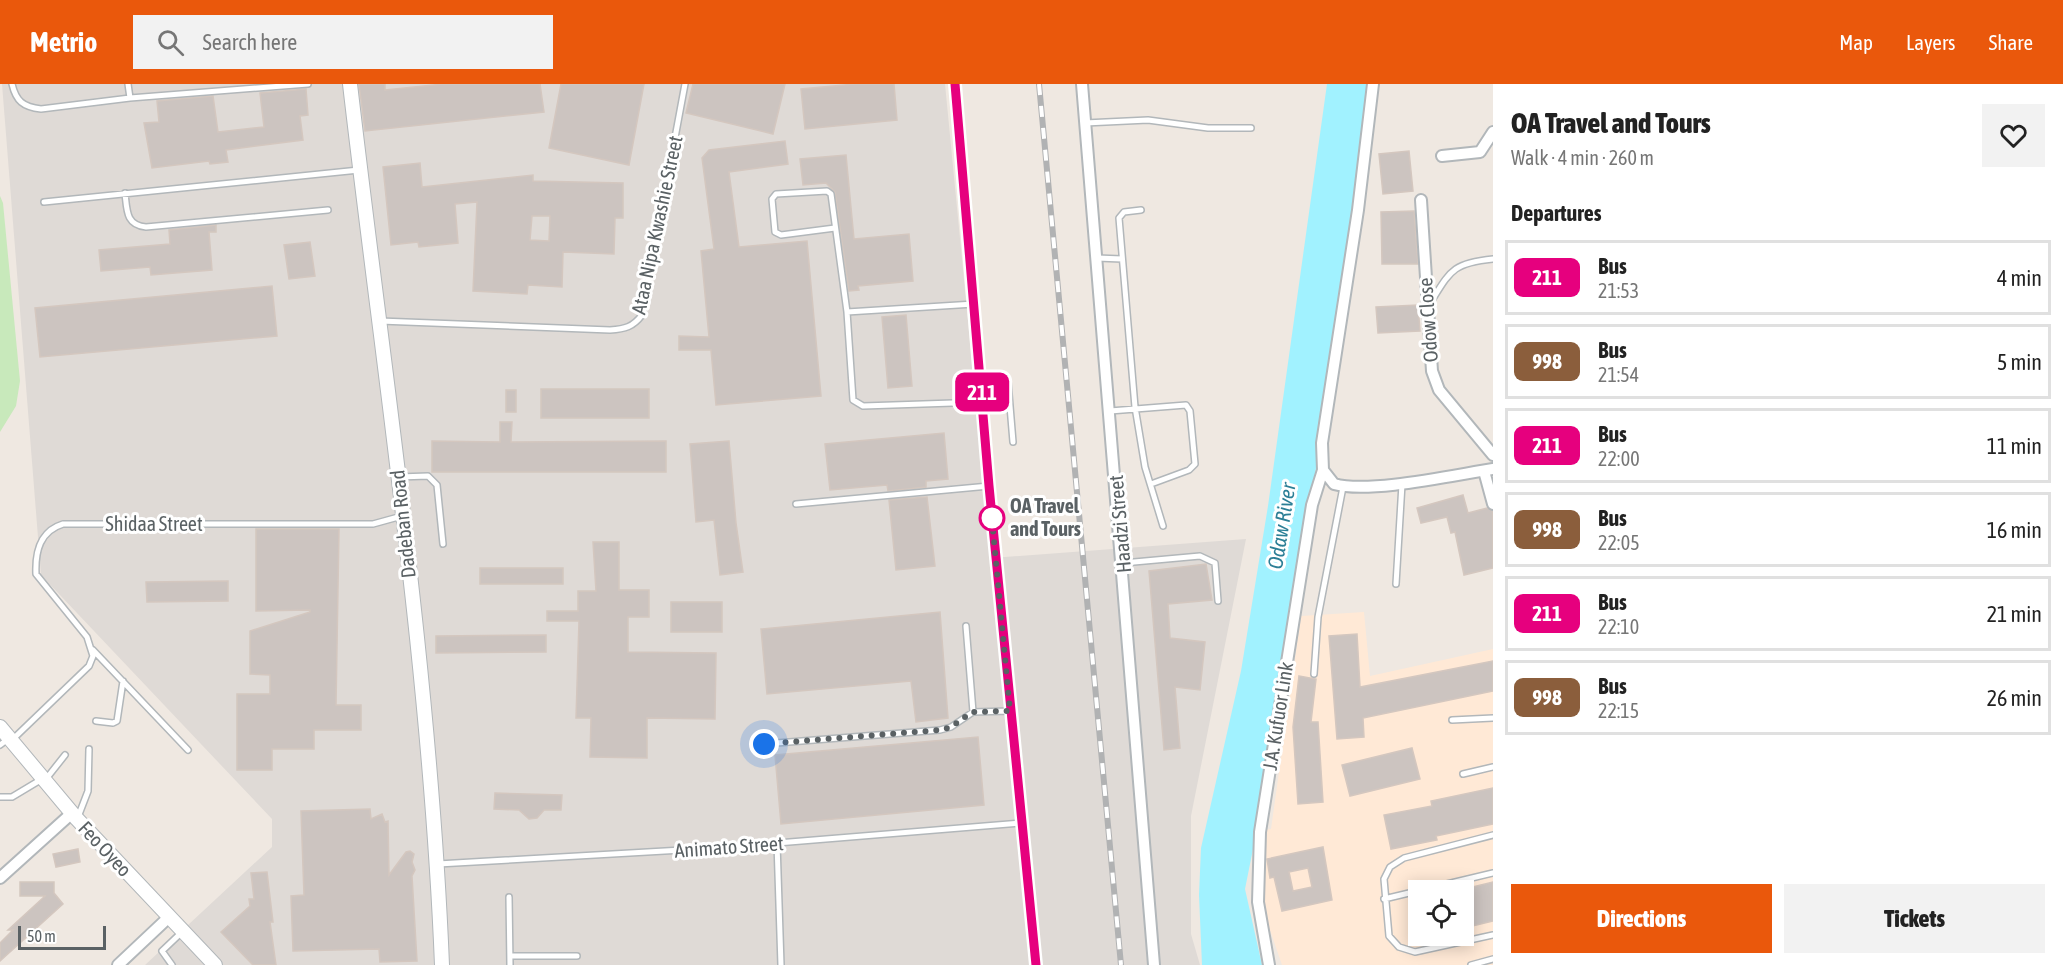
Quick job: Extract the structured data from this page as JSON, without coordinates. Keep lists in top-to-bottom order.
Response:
{
  "streets": {
    "street": [
      "Odow Close",
      "Dadeban Road",
      "Haadzi Street",
      "J.A. Kufuor Link",
      "Feo Oyeo"
    ],
    "lane": ["Ataa Nipa Kwashie Street", "Shidaa Street", "Animato Street"]
  },
  "crossings": [
    ["Ataa Nipa Kwashie Street", "Dadeban Road"],
    ["Shidaa Street", "Dadeban Road"],
    ["Dadeban Road", "Animato Street"]
  ],
  "water": ["Odaw River"],
  "places": ["OA Travel and Tours"],
  "lines": ["bus line 211"],
  "scale_bar": "50 m",
  "page": {
    "header": "Metrio",
    "search": "Search here",
    "nav": ["Map", "Layers", "Share"],
    "on_map": "211",
    "heading": [
      ["OA Travel and Tours", "Walk · 4 min · 260 m"],
      "Departures"
    ],
    "list": [
      {
        "mark": "211",
        "name": "Bus",
        "note": "21:53",
        "value": "4 min"
      },
      {
        "mark": "998",
        "name": "Bus",
        "note": "21:54",
        "value": "5 min"
      },
      {
        "mark": "211",
        "name": "Bus",
        "note": "22:00",
        "value": "11 min"
      },
      {
        "mark": "998",
        "name": "Bus",
        "note": "22:05",
        "value": "16 min"
      },
      {
        "mark": "211",
        "name": "Bus",
        "note": "22:10",
        "value": "21 min"
      },
      {
        "mark": "998",
        "name": "Bus",
        "note": "22:15",
        "value": "26 min"
      }
    ],
    "buttons": ["Directions", "Tickets"],
    "scale": "50 m"
  }
}
